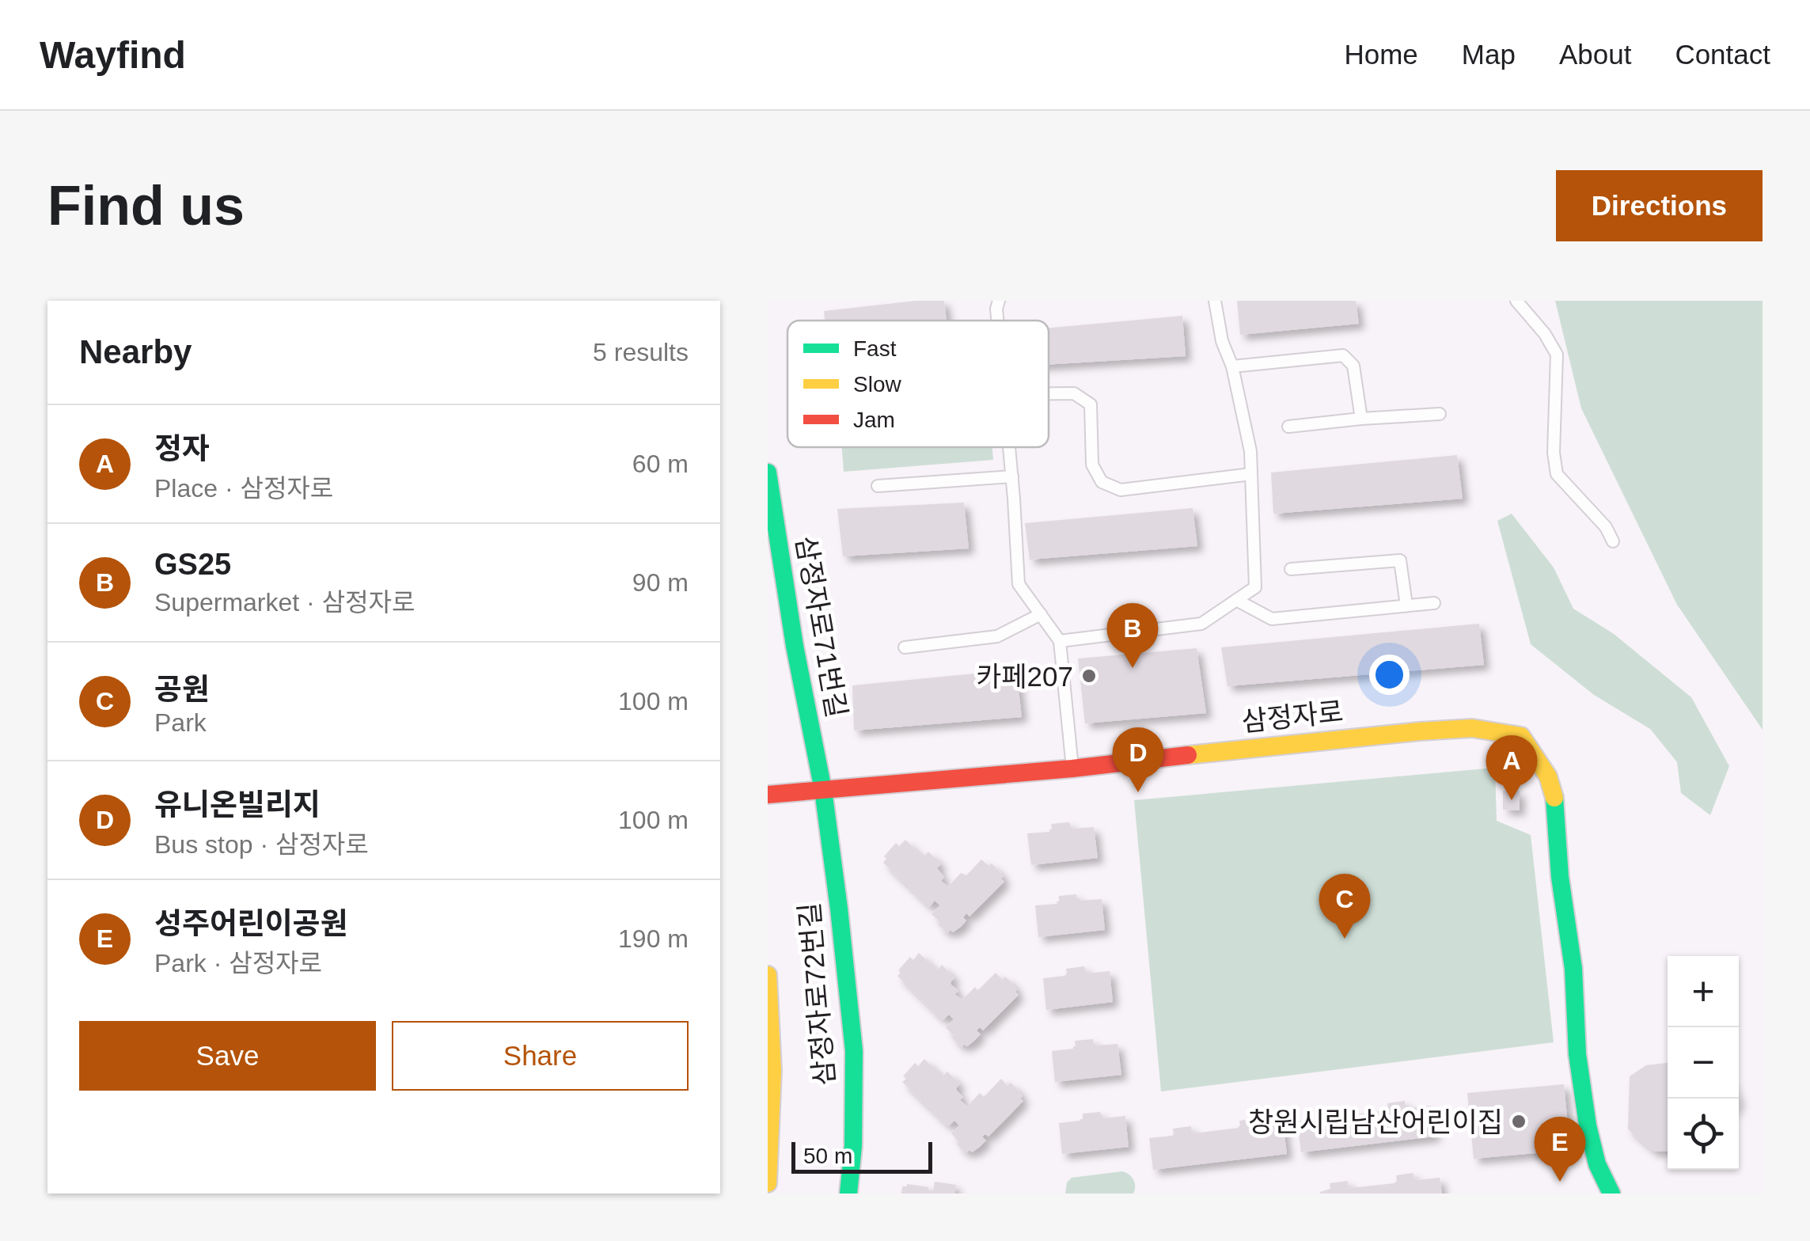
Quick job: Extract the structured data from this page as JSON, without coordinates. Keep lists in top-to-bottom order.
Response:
{
  "streets": {
    "main road": ["삼정자로71번길", "삼정자로", "삼정자로72번길"]
  },
  "crossings": [
    ["삼정자로71번길", "삼정자로"],
    ["삼정자로71번길", "삼정자로72번길"],
    ["삼정자로", "삼정자로72번길"]
  ],
  "places": ["카페207", "창원시립남산어린이집"],
  "legend": ["Fast", "Slow", "Jam"],
  "scale_bar": "50 m",
  "page": {
    "header": "Wayfind",
    "nav": [
      "Home",
      "Map",
      "About",
      "Contact"
    ],
    "buttons": [
      "Directions",
      ["Save", "Share"]
    ],
    "title": "Find us",
    "heading": ["Nearby", "5 results"],
    "list": [
      {
        "mark": "A",
        "name": "정자",
        "note": "Place · 삼정자로",
        "value": "60 m"
      },
      {
        "mark": "B",
        "name": "GS25",
        "note": "Supermarket · 삼정자로",
        "value": "90 m"
      },
      {
        "mark": "C",
        "name": "공원",
        "note": "Park",
        "value": "100 m"
      },
      {
        "mark": "D",
        "name": "유니온빌리지",
        "note": "Bus stop · 삼정자로",
        "value": "100 m"
      },
      {
        "mark": "E",
        "name": "성주어린이공원",
        "note": "Park · 삼정자로",
        "value": "190 m"
      }
    ],
    "pins": [
      "B",
      "D",
      "A",
      "C",
      "E"
    ],
    "map_buttons": ["+", "−"],
    "scale": "50 m"
  }
}
